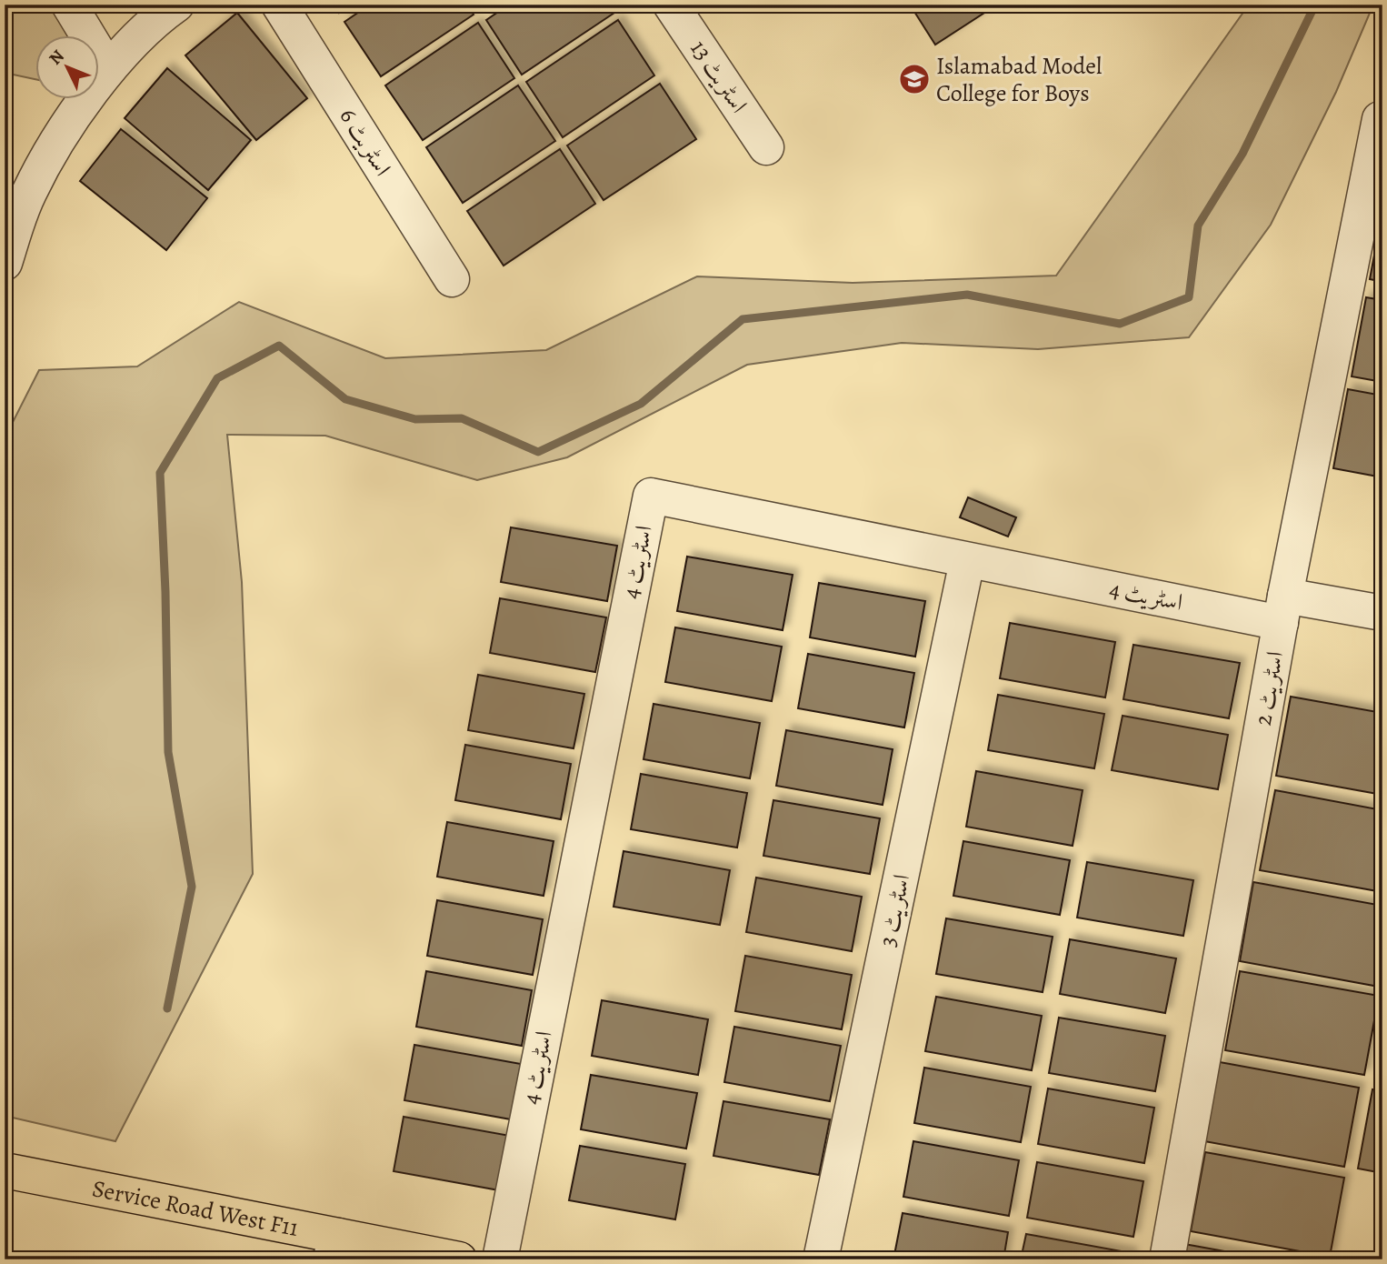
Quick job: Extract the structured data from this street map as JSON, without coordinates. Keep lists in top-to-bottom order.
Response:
{
  "streets": {
    "main road": ["Service Road West F11"],
    "street": [
      "اسٹریٹ 13",
      "اسٹریٹ 6",
      "اسٹریٹ 4",
      "اسٹریٹ 2",
      "اسٹریٹ 3"
    ]
  },
  "crossings": [
    ["اسٹریٹ 4", "اسٹریٹ 2"],
    ["اسٹریٹ 4", "اسٹریٹ 3"]
  ],
  "places": {
    "school or university": ["Islamabad Model College for Boys"]
  },
  "north": "top left"
}
